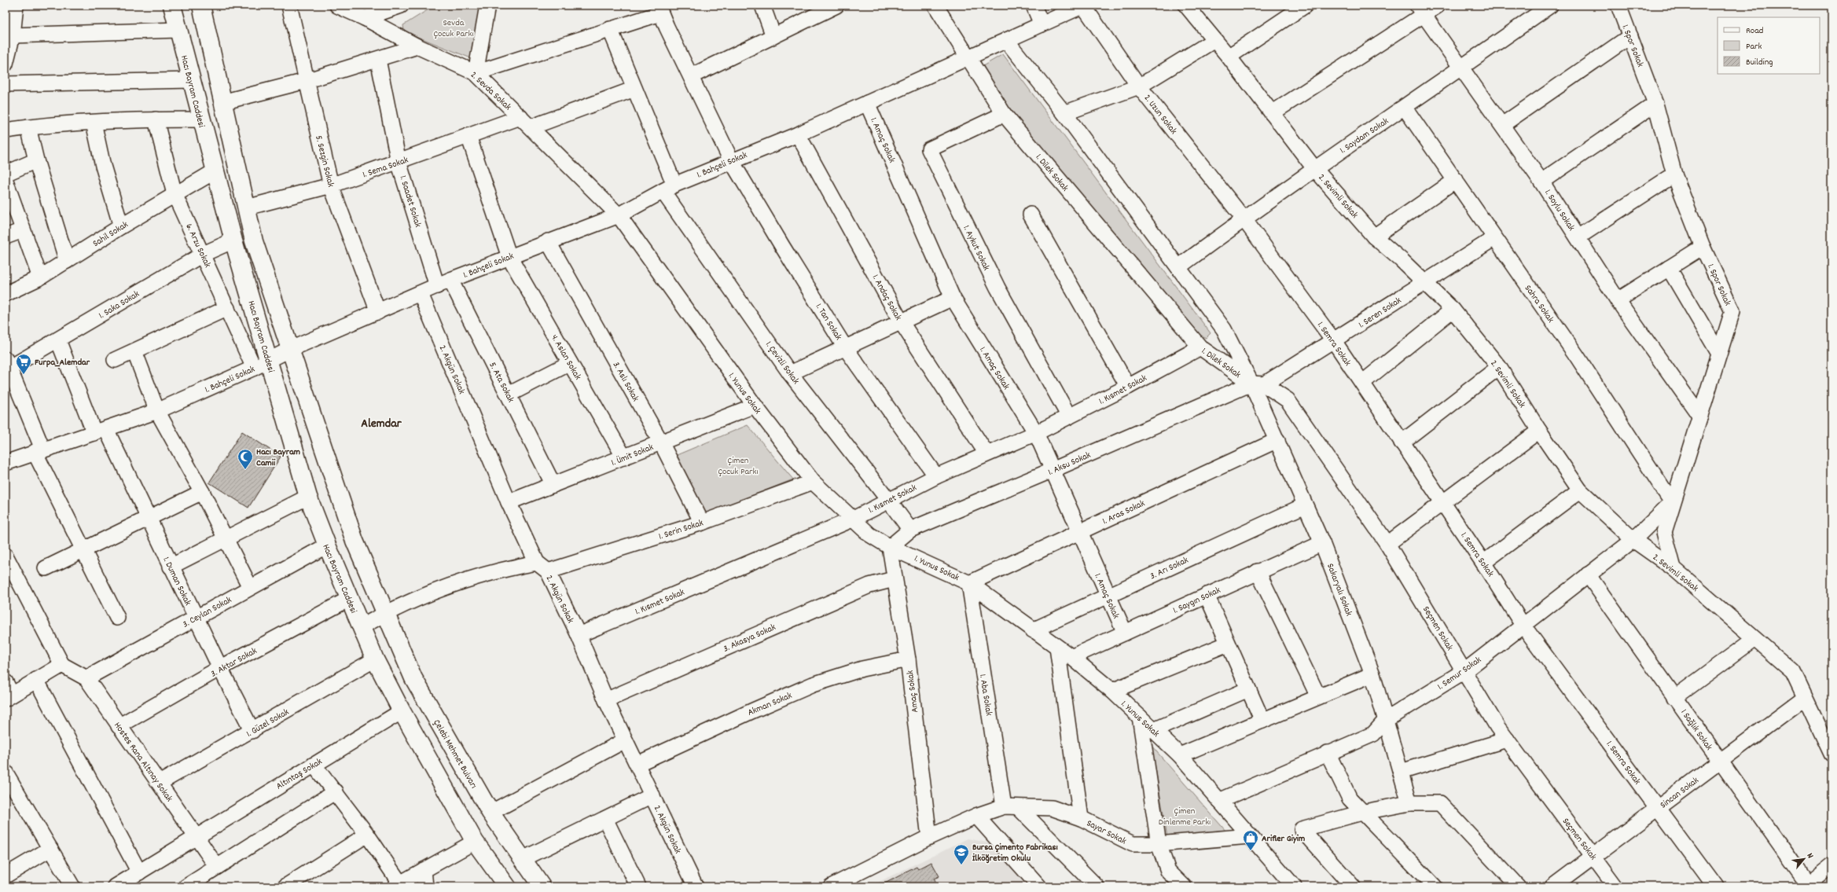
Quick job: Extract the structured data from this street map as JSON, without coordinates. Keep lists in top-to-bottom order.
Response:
{
  "streets": {
    "main road": ["Hacı Bayram Caddesi", "Çelebi Mehmet Bulvarı"],
    "street": [
      "1. Spor Sokak",
      "2. Sevda Sokak",
      "2. Uzun Sokak",
      "1. Saydam Sokak",
      "1. Amaç Sokak",
      "5. Sezgin Sokak",
      "1. Bahçeli Sokak",
      "1. Sema Sokak",
      "1. Dilek Sokak",
      "2. Sevimli Sokak",
      "1. Saadet Sokak",
      "1. Soylu Sokak",
      "Sahil Sokak",
      "6. Arzu Sokak",
      "1. Aykut Sokak",
      "1. Andaç Sokak",
      "Sahra Sokak",
      "1. Saka Sokak",
      "1. Seren Sokak",
      "1. Tan Sokak",
      "1. Semra Sokak",
      "4. Aslan Sokak",
      "1. Çevizli Sokak",
      "2. Akgün Sokak",
      "3. Aslı Sokak",
      "5. Ata Sokak",
      "1. Kısmet Sokak",
      "1. Yunus Sokak",
      "1. Ümit Sokak",
      "1. Aksu Sokak",
      "1. Aras Sokak",
      "1. Serin Sokak",
      "3. Arı Sokak",
      "1. Duman Sokak",
      "Sakaryalı Sokak",
      "1. Saygın Sokak",
      "3. Ceylan Sokak",
      "Seçmen Sokak",
      "3. Akasya Sokak",
      "3. Aktar Sokak",
      "1. Semur Sokak",
      "Amaç Sokak",
      "1. Aba Sokak",
      "Akman Sokak",
      "1. Güzel Sokak",
      "1 Sağlık Sokak",
      "Hostes Rana Altınay Sokak",
      "Altıntaş Sokak",
      "Sincan Sokak",
      "Sayar Sokak"
    ]
  },
  "crossings": [
    ["1. Spor Sokak", "2. Sevimli Sokak"],
    ["1. Spor Sokak", "1. Soylu Sokak"],
    ["1. Spor Sokak", "Sahra Sokak"],
    ["1. Spor Sokak", "1. Semur Sokak"],
    ["2. Sevda Sokak", "1. Bahçeli Sokak"],
    ["2. Sevda Sokak", "1. Sema Sokak"],
    ["2. Sevda Sokak", "1. Yunus Sokak"],
    ["Hacı Bayram Caddesi", "1. Bahçeli Sokak"],
    ["Hacı Bayram Caddesi", "Sahil Sokak"],
    ["Hacı Bayram Caddesi", "6. Arzu Sokak"],
    ["Hacı Bayram Caddesi", "1. Saka Sokak"],
    ["Hacı Bayram Caddesi", "1. Serin Sokak"],
    ["Hacı Bayram Caddesi", "3. Ceylan Sokak"],
    ["Hacı Bayram Caddesi", "3. Aktar Sokak"],
    ["Hacı Bayram Caddesi", "1. Güzel Sokak"],
    ["2. Uzun Sokak", "1. Saydam Sokak"],
    ["2. Uzun Sokak", "1. Bahçeli Sokak"],
    ["2. Uzun Sokak", "1. Semra Sokak"],
    ["1. Saydam Sokak", "1. Dilek Sokak"],
    ["1. Saydam Sokak", "2. Sevimli Sokak"],
    ["1. Saydam Sokak", "1. Soylu Sokak"],
    ["1. Saydam Sokak", "Sahra Sokak"],
    ["1. Saydam Sokak", "1. Semra Sokak"],
    ["1. Amaç Sokak", "1. Bahçeli Sokak"],
    ["1. Amaç Sokak", "1. Kısmet Sokak"],
    ["1. Amaç Sokak", "1. Aksu Sokak"],
    ["1. Amaç Sokak", "1. Aras Sokak"],
    ["1. Amaç Sokak", "3. Arı Sokak"],
    ["1. Amaç Sokak", "1. Saygın Sokak"],
    ["5. Sezgin Sokak", "1. Bahçeli Sokak"],
    ["5. Sezgin Sokak", "1. Sema Sokak"],
    ["1. Bahçeli Sokak", "1. Dilek Sokak"],
    ["1. Bahçeli Sokak", "1. Saadet Sokak"],
    ["1. Bahçeli Sokak", "6. Arzu Sokak"],
    ["1. Bahçeli Sokak", "1. Andaç Sokak"],
    ["1. Bahçeli Sokak", "1. Tan Sokak"],
    ["1. Bahçeli Sokak", "4. Aslan Sokak"],
    ["1. Bahçeli Sokak", "1. Çevizli Sokak"],
    ["1. Bahçeli Sokak", "2. Akgün Sokak"],
    ["1. Bahçeli Sokak", "3. Aslı Sokak"],
    ["1. Bahçeli Sokak", "5. Ata Sokak"],
    ["1. Bahçeli Sokak", "1. Yunus Sokak"],
    ["1. Bahçeli Sokak", "1. Duman Sokak"],
    ["1. Sema Sokak", "1. Saadet Sokak"],
    ["1. Sema Sokak", "4. Aslan Sokak"],
    ["1. Sema Sokak", "1. Çevizli Sokak"],
    ["1. Dilek Sokak", "1. Aykut Sokak"],
    ["1. Dilek Sokak", "1. Seren Sokak"],
    ["1. Dilek Sokak", "1. Kısmet Sokak"],
    ["1. Dilek Sokak", "1. Aksu Sokak"],
    ["1. Dilek Sokak", "Sakaryalı Sokak"],
    ["1. Dilek Sokak", "Seçmen Sokak"],
    ["2. Sevimli Sokak", "1. Seren Sokak"],
    ["2. Sevimli Sokak", "1. Semur Sokak"],
    ["2. Sevimli Sokak", "Sincan Sokak"],
    ["Sahil Sokak", "6. Arzu Sokak"],
    ["6. Arzu Sokak", "1. Saka Sokak"],
    ["1. Aykut Sokak", "1. Kısmet Sokak"],
    ["1. Andaç Sokak", "1. Kısmet Sokak"],
    ["Sahra Sokak", "1. Seren Sokak"],
    ["Sahra Sokak", "1. Semur Sokak"],
    ["1. Saka Sokak", "1. Duman Sokak"],
    ["1. Seren Sokak", "1. Semra Sokak"],
    ["1. Seren Sokak", "1. Aksu Sokak"],
    ["1. Seren Sokak", "Sakaryalı Sokak"],
    ["1. Seren Sokak", "Seçmen Sokak"],
    ["1. Tan Sokak", "1. Kısmet Sokak"],
    ["1. Semra Sokak", "1. Semur Sokak"],
    ["1. Semra Sokak", "Sincan Sokak"],
    ["4. Aslan Sokak", "1. Ümit Sokak"],
    ["1. Çevizli Sokak", "1. Kısmet Sokak"],
    ["1. Çevizli Sokak", "1. Aksu Sokak"],
    ["2. Akgün Sokak", "1. Kısmet Sokak"],
    ["2. Akgün Sokak", "1. Ümit Sokak"],
    ["2. Akgün Sokak", "1. Serin Sokak"],
    ["2. Akgün Sokak", "3. Akasya Sokak"],
    ["2. Akgün Sokak", "Akman Sokak"],
    ["3. Aslı Sokak", "1. Ümit Sokak"],
    ["3. Aslı Sokak", "1. Serin Sokak"],
    ["5. Ata Sokak", "1. Ümit Sokak"],
    ["1. Kısmet Sokak", "1. Yunus Sokak"],
    ["1. Yunus Sokak", "1. Ümit Sokak"],
    ["1. Yunus Sokak", "1. Aksu Sokak"],
    ["1. Yunus Sokak", "1. Aras Sokak"],
    ["1. Yunus Sokak", "1. Serin Sokak"],
    ["1. Yunus Sokak", "3. Arı Sokak"],
    ["1. Yunus Sokak", "1. Saygın Sokak"],
    ["1. Yunus Sokak", "1. Semur Sokak"],
    ["1. Yunus Sokak", "Amaç Sokak"],
    ["1. Yunus Sokak", "1. Aba Sokak"],
    ["1. Yunus Sokak", "Sayar Sokak"],
    ["1. Aksu Sokak", "Sakaryalı Sokak"],
    ["1. Aksu Sokak", "Seçmen Sokak"],
    ["1. Aksu Sokak", "Amaç Sokak"],
    ["1. Aras Sokak", "Sakaryalı Sokak"],
    ["1. Aras Sokak", "1. Aba Sokak"],
    ["1. Serin Sokak", "Çelebi Mehmet Bulvarı"],
    ["3. Arı Sokak", "Sakaryalı Sokak"],
    ["1. Duman Sokak", "3. Ceylan Sokak"],
    ["1. Duman Sokak", "3. Aktar Sokak"],
    ["1. Duman Sokak", "1. Güzel Sokak"],
    ["Sakaryalı Sokak", "1. Saygın Sokak"],
    ["Sakaryalı Sokak", "Seçmen Sokak"],
    ["Sakaryalı Sokak", "1. Semur Sokak"],
    ["3. Ceylan Sokak", "Hostes Rana Altınay Sokak"],
    ["Seçmen Sokak", "1. Semur Sokak"],
    ["Seçmen Sokak", "Sincan Sokak"],
    ["3. Akasya Sokak", "Amaç Sokak"],
    ["3. Aktar Sokak", "Hostes Rana Altınay Sokak"],
    ["1. Semur Sokak", "1 Sağlık Sokak"],
    ["Amaç Sokak", "Akman Sokak"],
    ["1. Aba Sokak", "Sayar Sokak"],
    ["1. Güzel Sokak", "Hostes Rana Altınay Sokak"],
    ["1 Sağlık Sokak", "Sincan Sokak"],
    ["Hostes Rana Altınay Sokak", "Altıntaş Sokak"]
  ],
  "districts": ["Alemdar"],
  "parks": ["Sevda Çocuk Parkı", "Çimen Çocuk Parkı", "Çimen Dinlenme Parkı"],
  "places": {
    "supermarket": ["Furpa_Alemdar"],
    "mosque": ["Hacı Bayram Camii"],
    "shop": ["Arifler Giyim"],
    "school or university": ["Bursa Çimento Fabrikası İlköğretim Okulu"]
  },
  "legend": ["Road", "Park", "Building"],
  "north": "top right"
}
